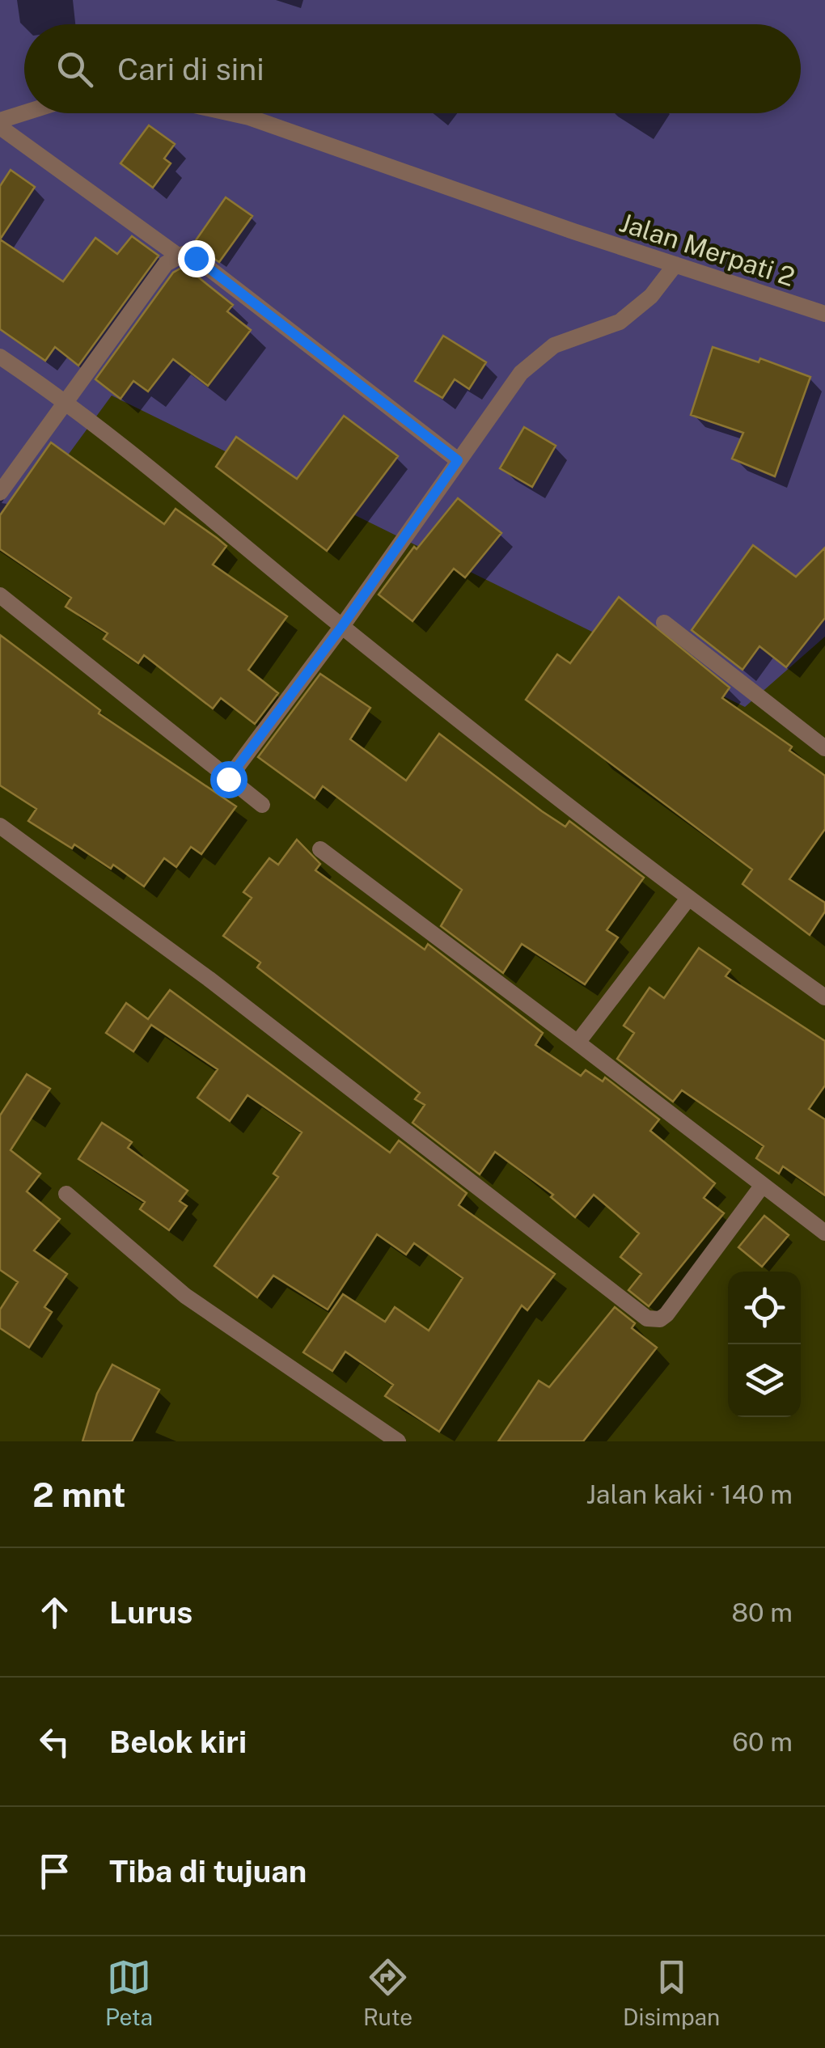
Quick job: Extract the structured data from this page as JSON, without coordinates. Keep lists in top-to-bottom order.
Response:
{
  "streets": {
    "street": ["Jalan Merpati 2"]
  },
  "page": {
    "search": "Cari di sini",
    "heading": ["2 mnt", "Jalan kaki · 140 m"],
    "list": [
      ["Lurus", "80 m"],
      ["Belok kiri", "60 m"],
      "Tiba di tujuan"
    ],
    "nav": ["Peta", "Rute", "Disimpan"]
  }
}
